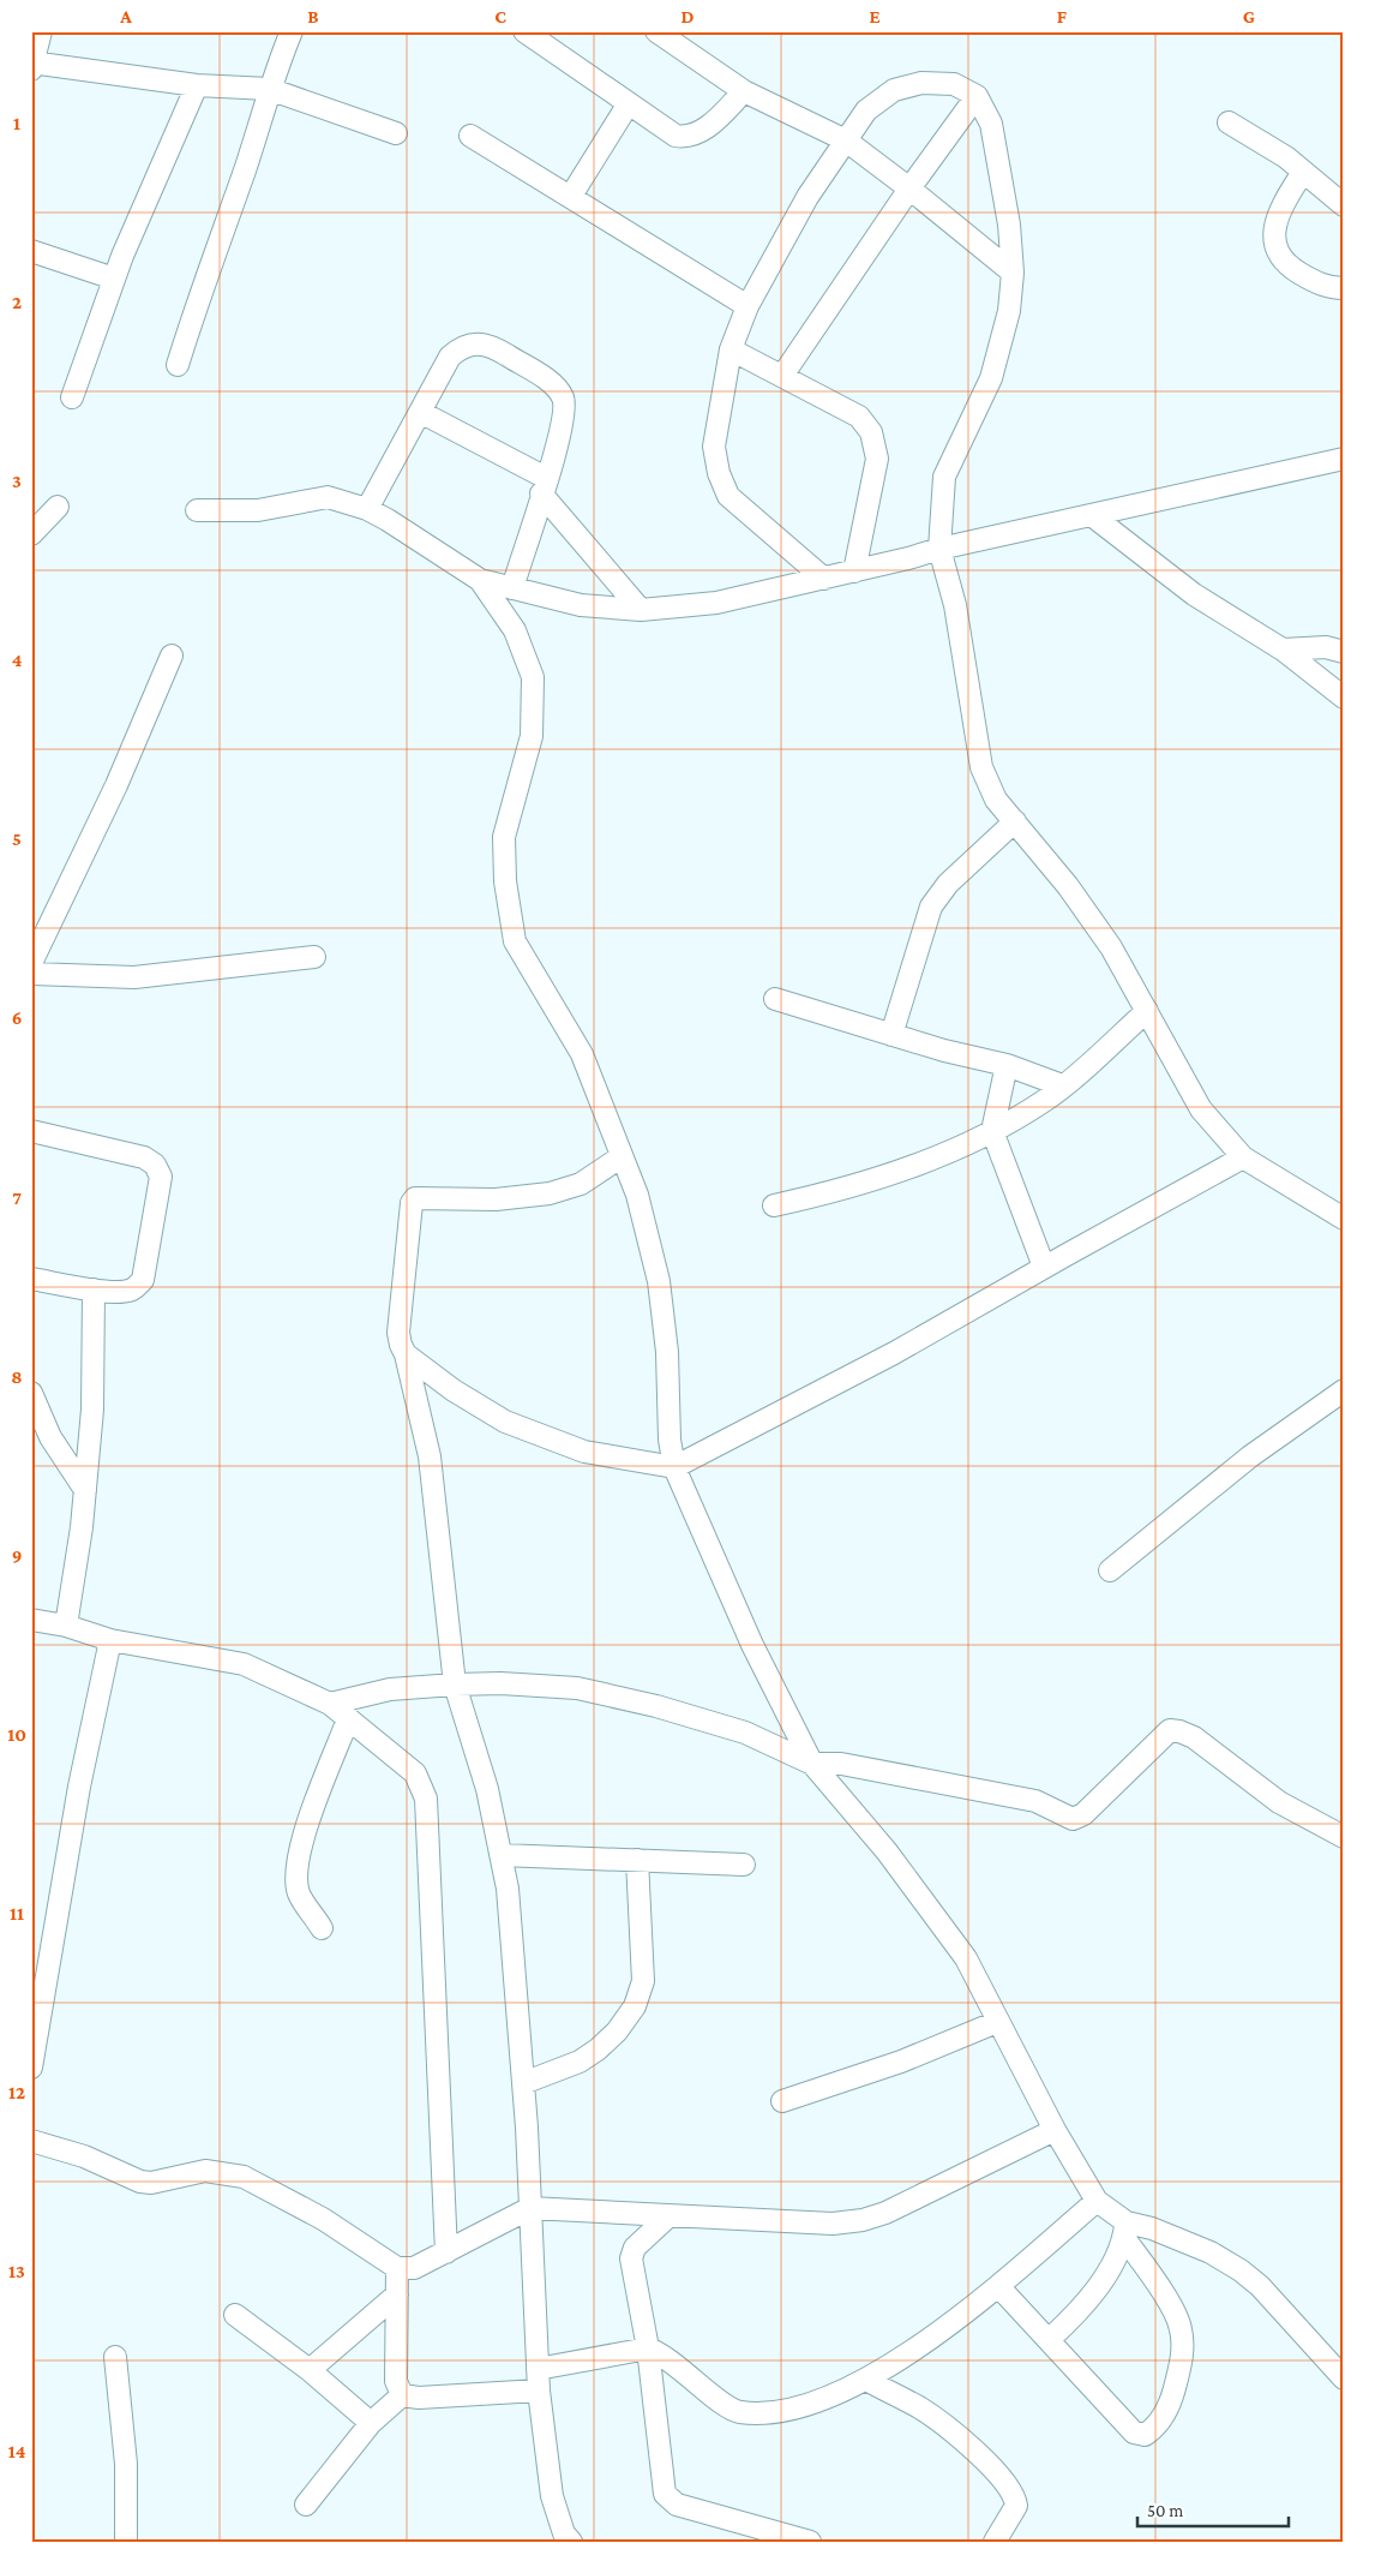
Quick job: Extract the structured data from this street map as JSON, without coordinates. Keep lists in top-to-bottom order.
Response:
{
  "scale_bar": "50 m",
  "grid": {
    "columns": [
      "A",
      "B",
      "C",
      "D",
      "E",
      "F",
      "G"
    ],
    "rows": [
      "1",
      "2",
      "3",
      "4",
      "5",
      "6",
      "7",
      "8",
      "9",
      "10",
      "11",
      "12",
      "13",
      "14"
    ]
  }
}
